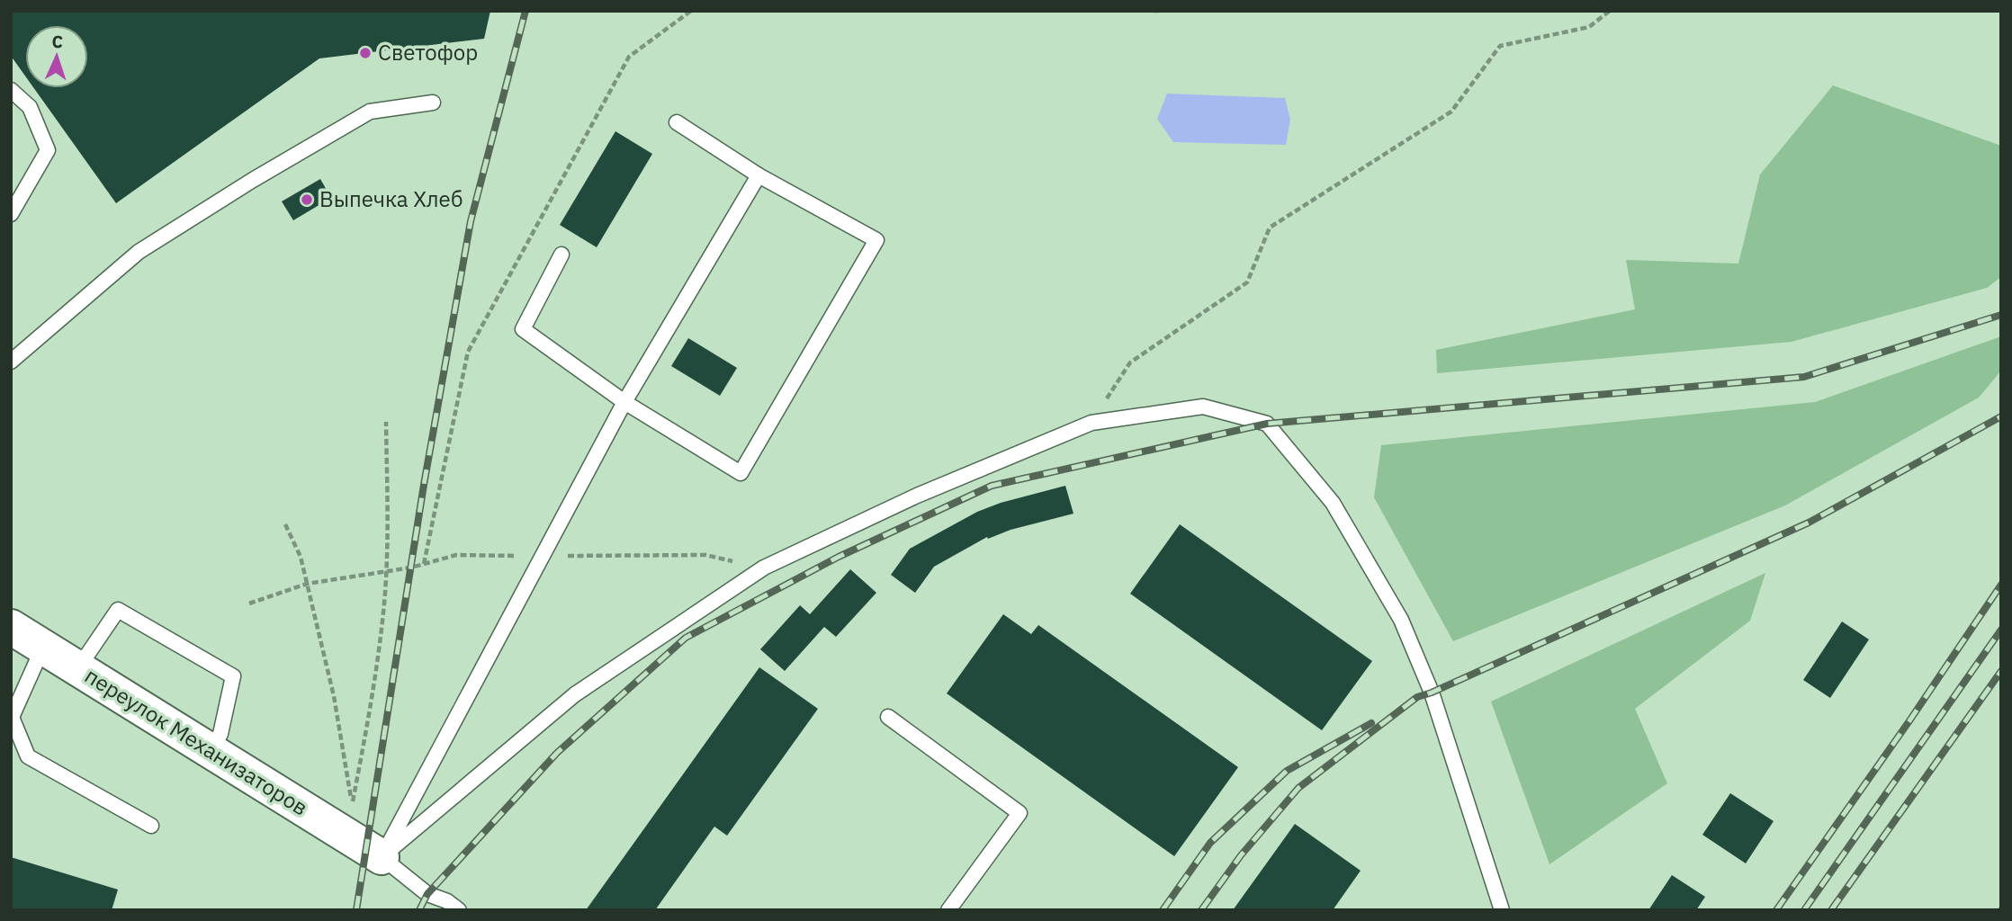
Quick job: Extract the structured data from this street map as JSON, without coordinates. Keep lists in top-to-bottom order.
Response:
{
  "streets": {
    "street": ["переулок Механизаторов"]
  },
  "places": ["Светофор", "Выпечка Хлеб"],
  "north": "top"
}
